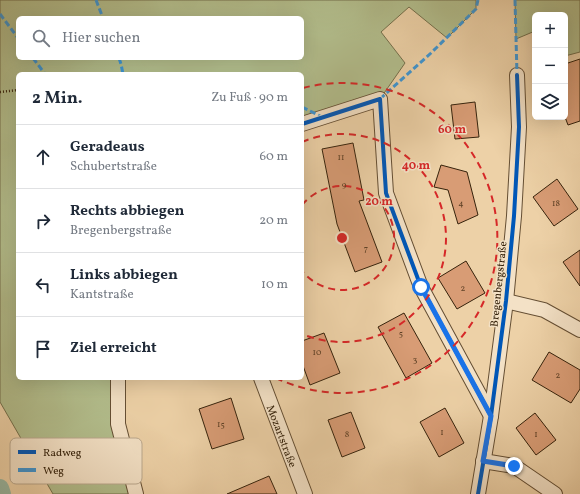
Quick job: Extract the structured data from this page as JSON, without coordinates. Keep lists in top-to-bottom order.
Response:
{
  "streets": {
    "street": ["Bregenbergstraße", "Mozartstraße"]
  },
  "house_numbers": [
    "11",
    "9",
    "4",
    "18",
    "7",
    "2",
    "5",
    "10",
    "3",
    "2",
    "15",
    "1",
    "8",
    "1"
  ],
  "legend": ["Radweg", "Weg"],
  "page": {
    "map_buttons": ["+", "−"],
    "search": "Hier suchen",
    "heading": ["2 Min.", "Zu Fuß · 90 m"],
    "list": [
      ["Geradeaus", "Schubertstraße", "60 m"],
      ["Rechts abbiegen", "Bregenbergstraße", "20 m"],
      ["Links abbiegen", "Kantstraße", "10 m"],
      "Ziel erreicht"
    ]
  },
  "rings": ["60 m", "40 m", "20 m"]
}
